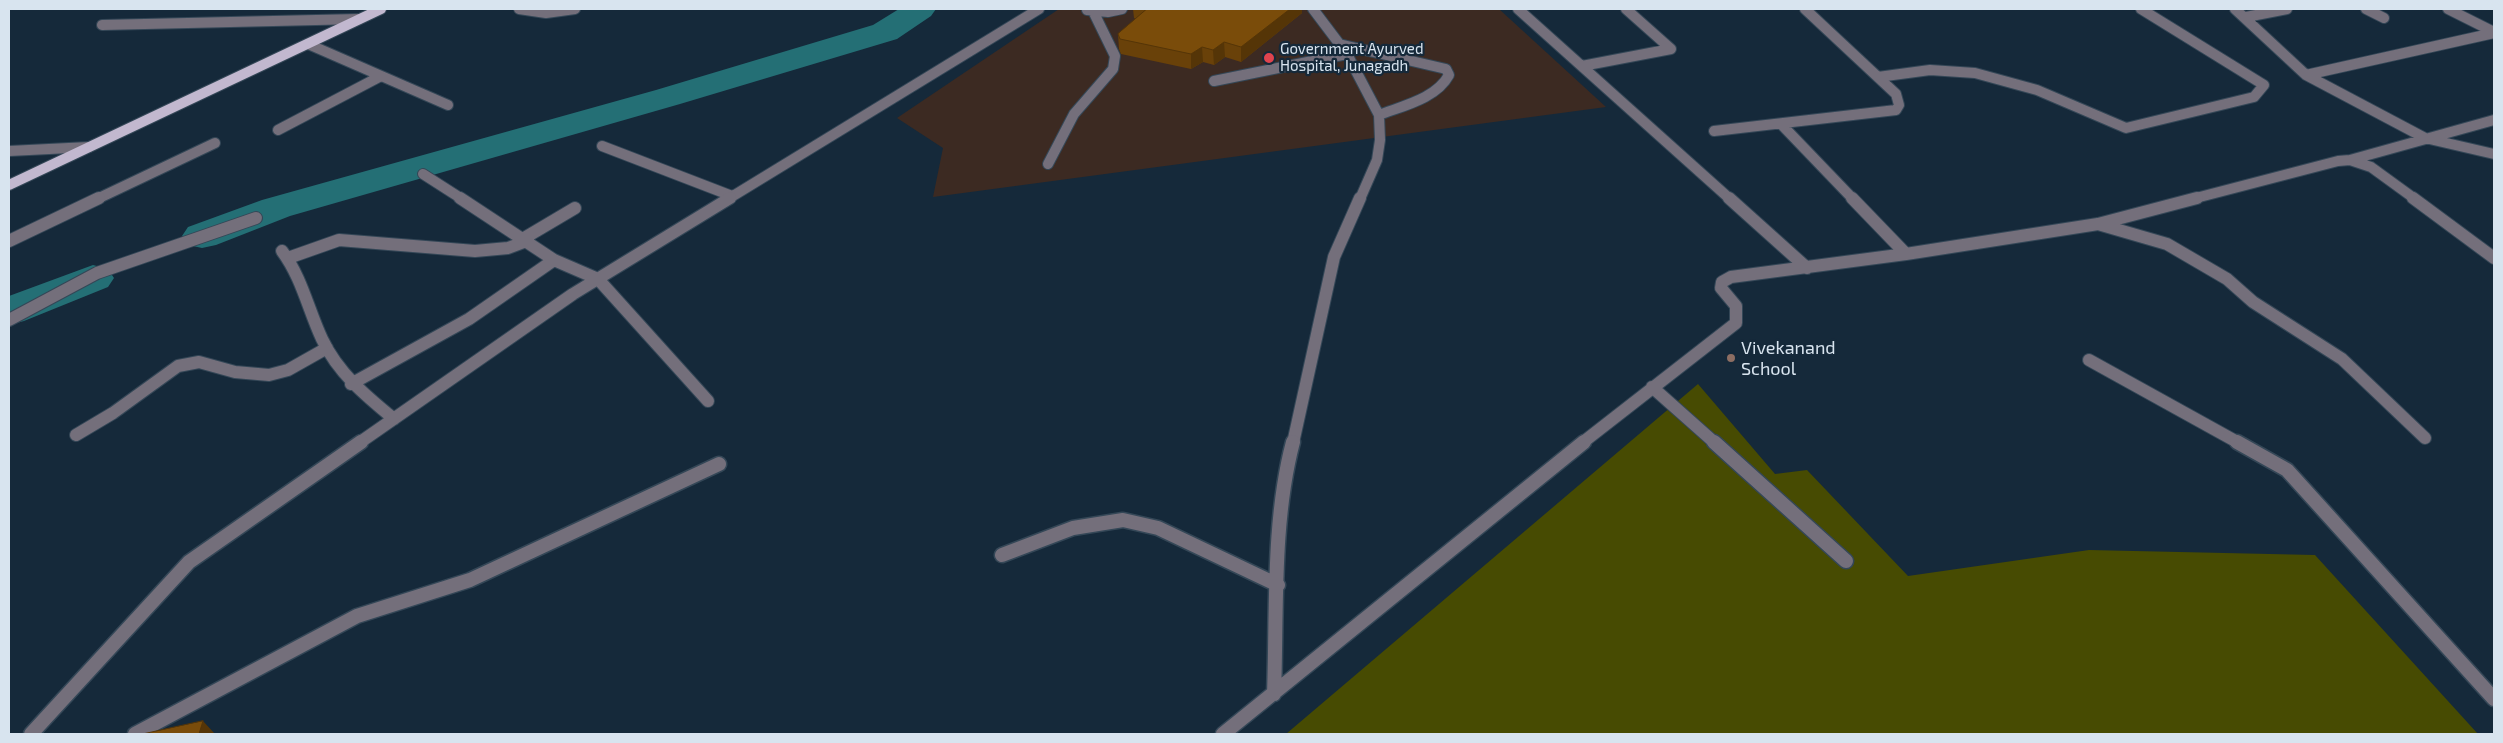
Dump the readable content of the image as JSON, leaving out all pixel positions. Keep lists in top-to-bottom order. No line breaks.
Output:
{"places":["Government Ayurved Hospital, Junagadh","Vivekanand School"]}
